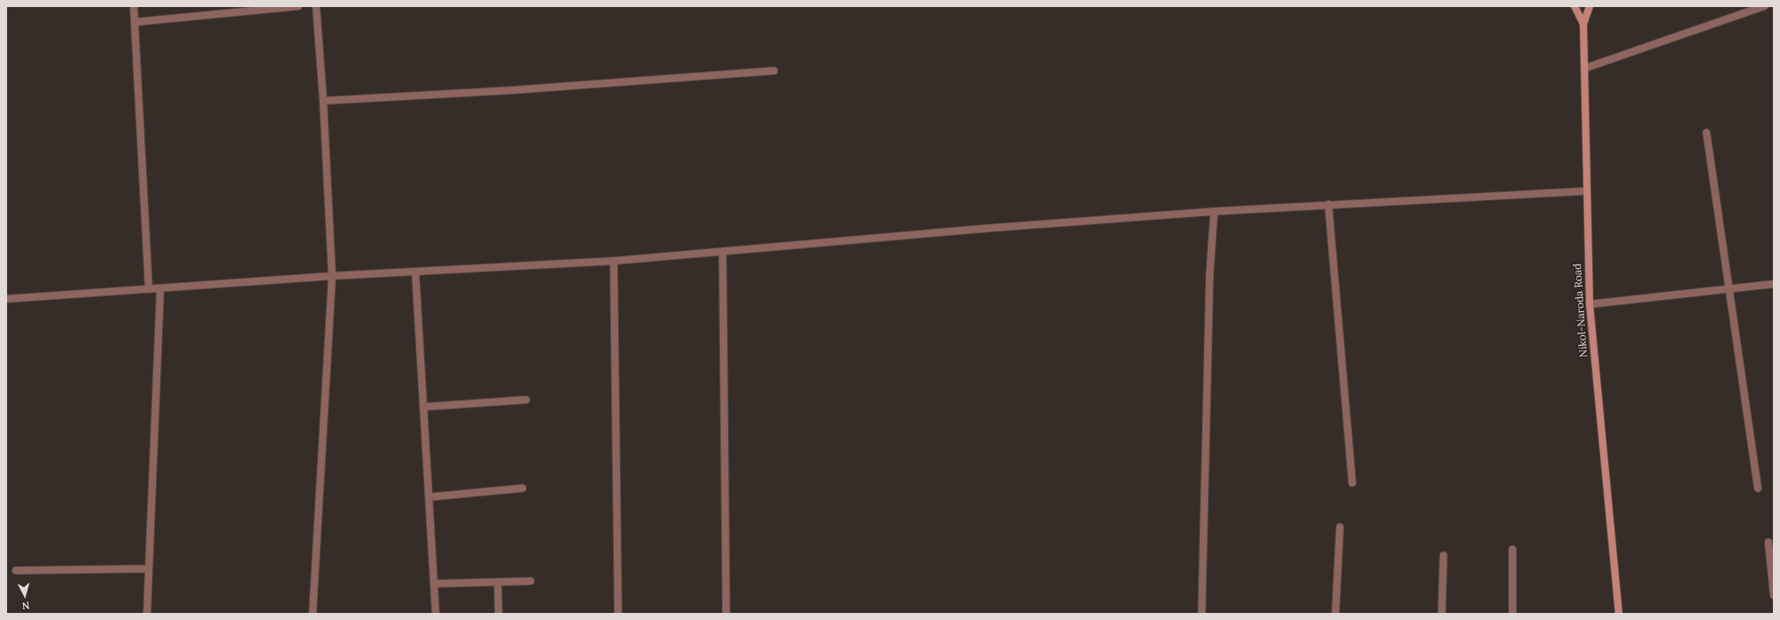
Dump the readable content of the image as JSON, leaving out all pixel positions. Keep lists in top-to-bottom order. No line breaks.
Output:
{"streets":{"main road":["Nikol-Naroda Road"]},"north":"bottom"}
